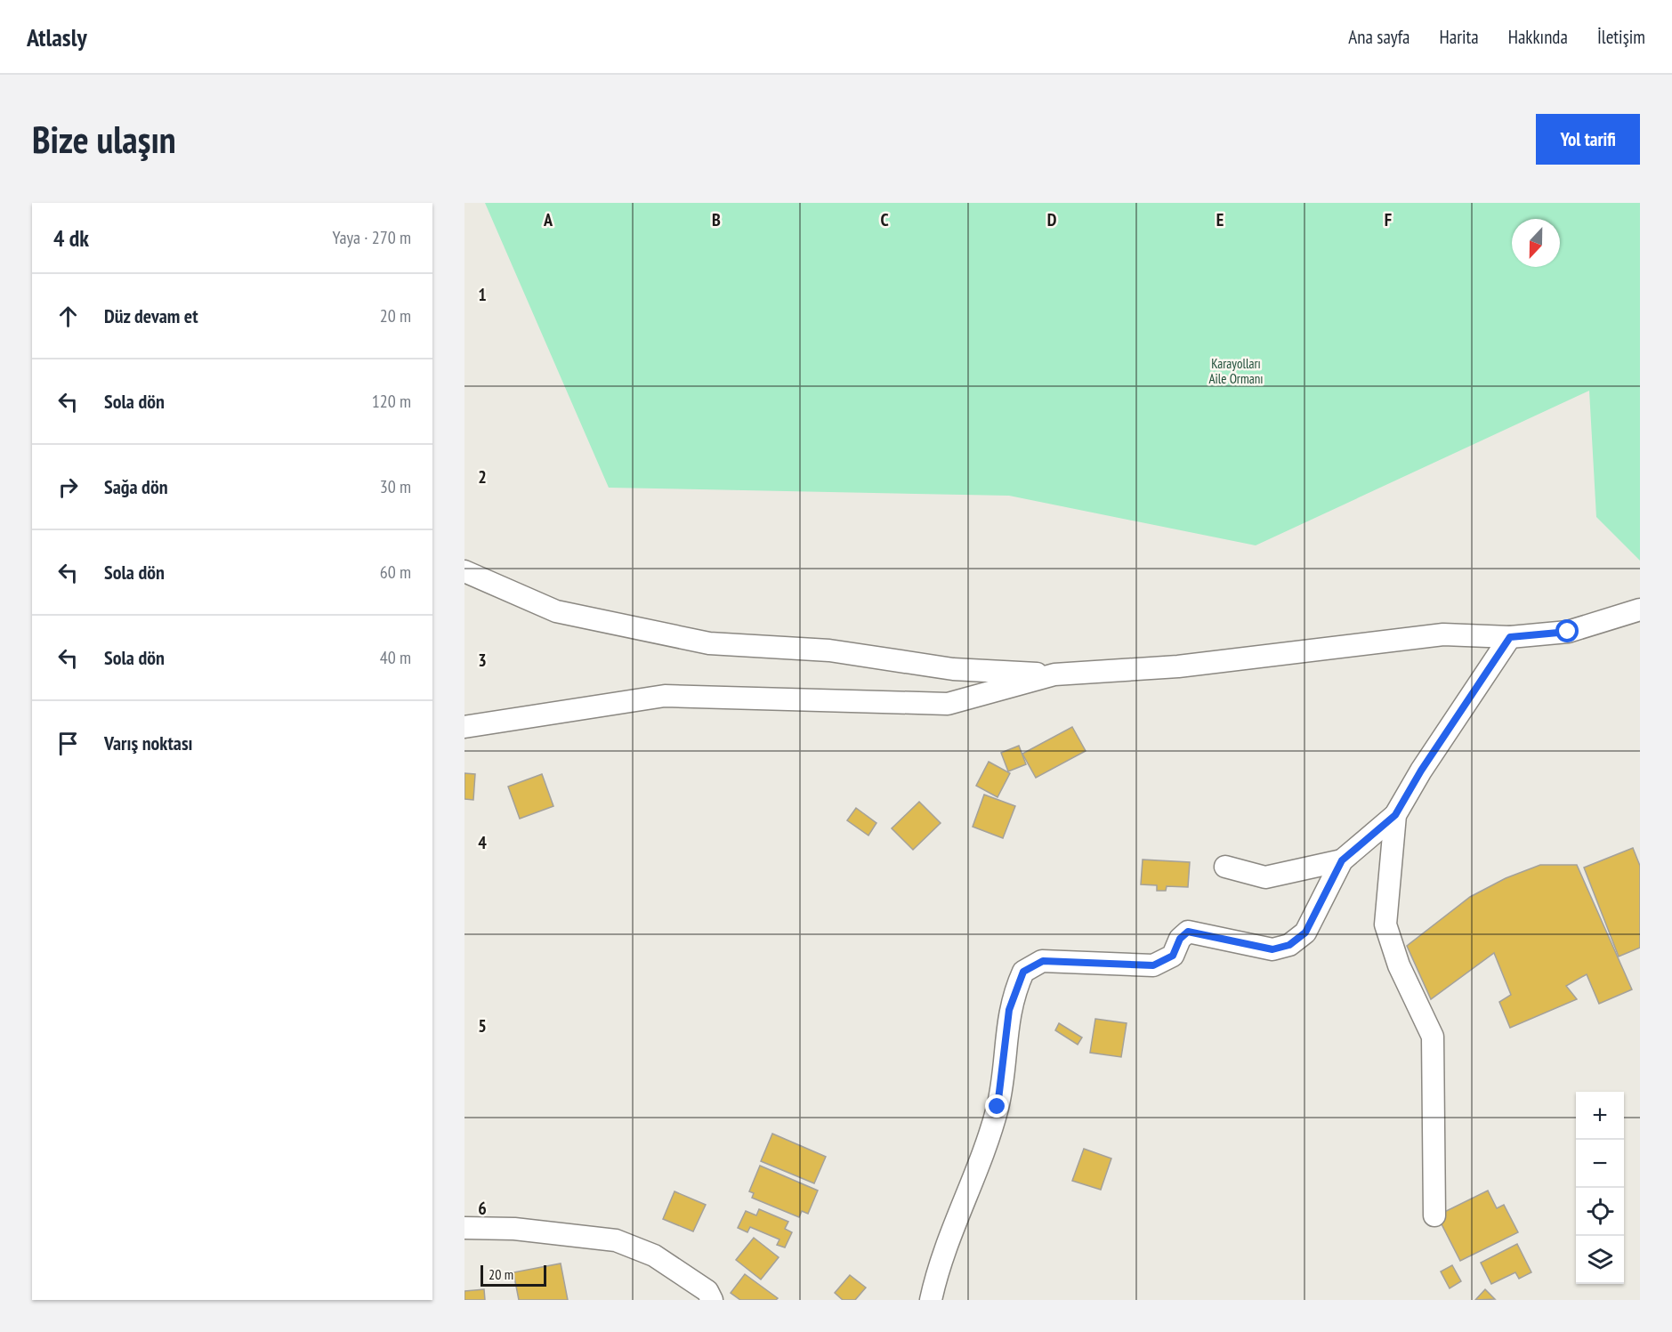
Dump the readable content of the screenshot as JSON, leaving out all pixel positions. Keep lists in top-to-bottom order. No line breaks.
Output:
{"parks":["Karayolları Aile Ormanı"],"scale_bar":"20 m","north":"bottom","page":{"header":"Atlasly","nav":["Ana sayfa","Harita","Hakkında","İletişim"],"buttons":"Yol tarifi","title":"Bize ulaşın","heading":["4 dk","Yaya · 270 m"],"list":[["Düz devam et","20 m"],["Sola dön","120 m"],["Sağa dön","30 m"],["Sola dön","60 m"],["Sola dön","40 m"],"Varış noktası"],"map_buttons":["+","−"],"scale":"20 m"},"grid":{"columns":["A","B","C","D","E","F"],"rows":["1","2","3","4","5","6"]}}
